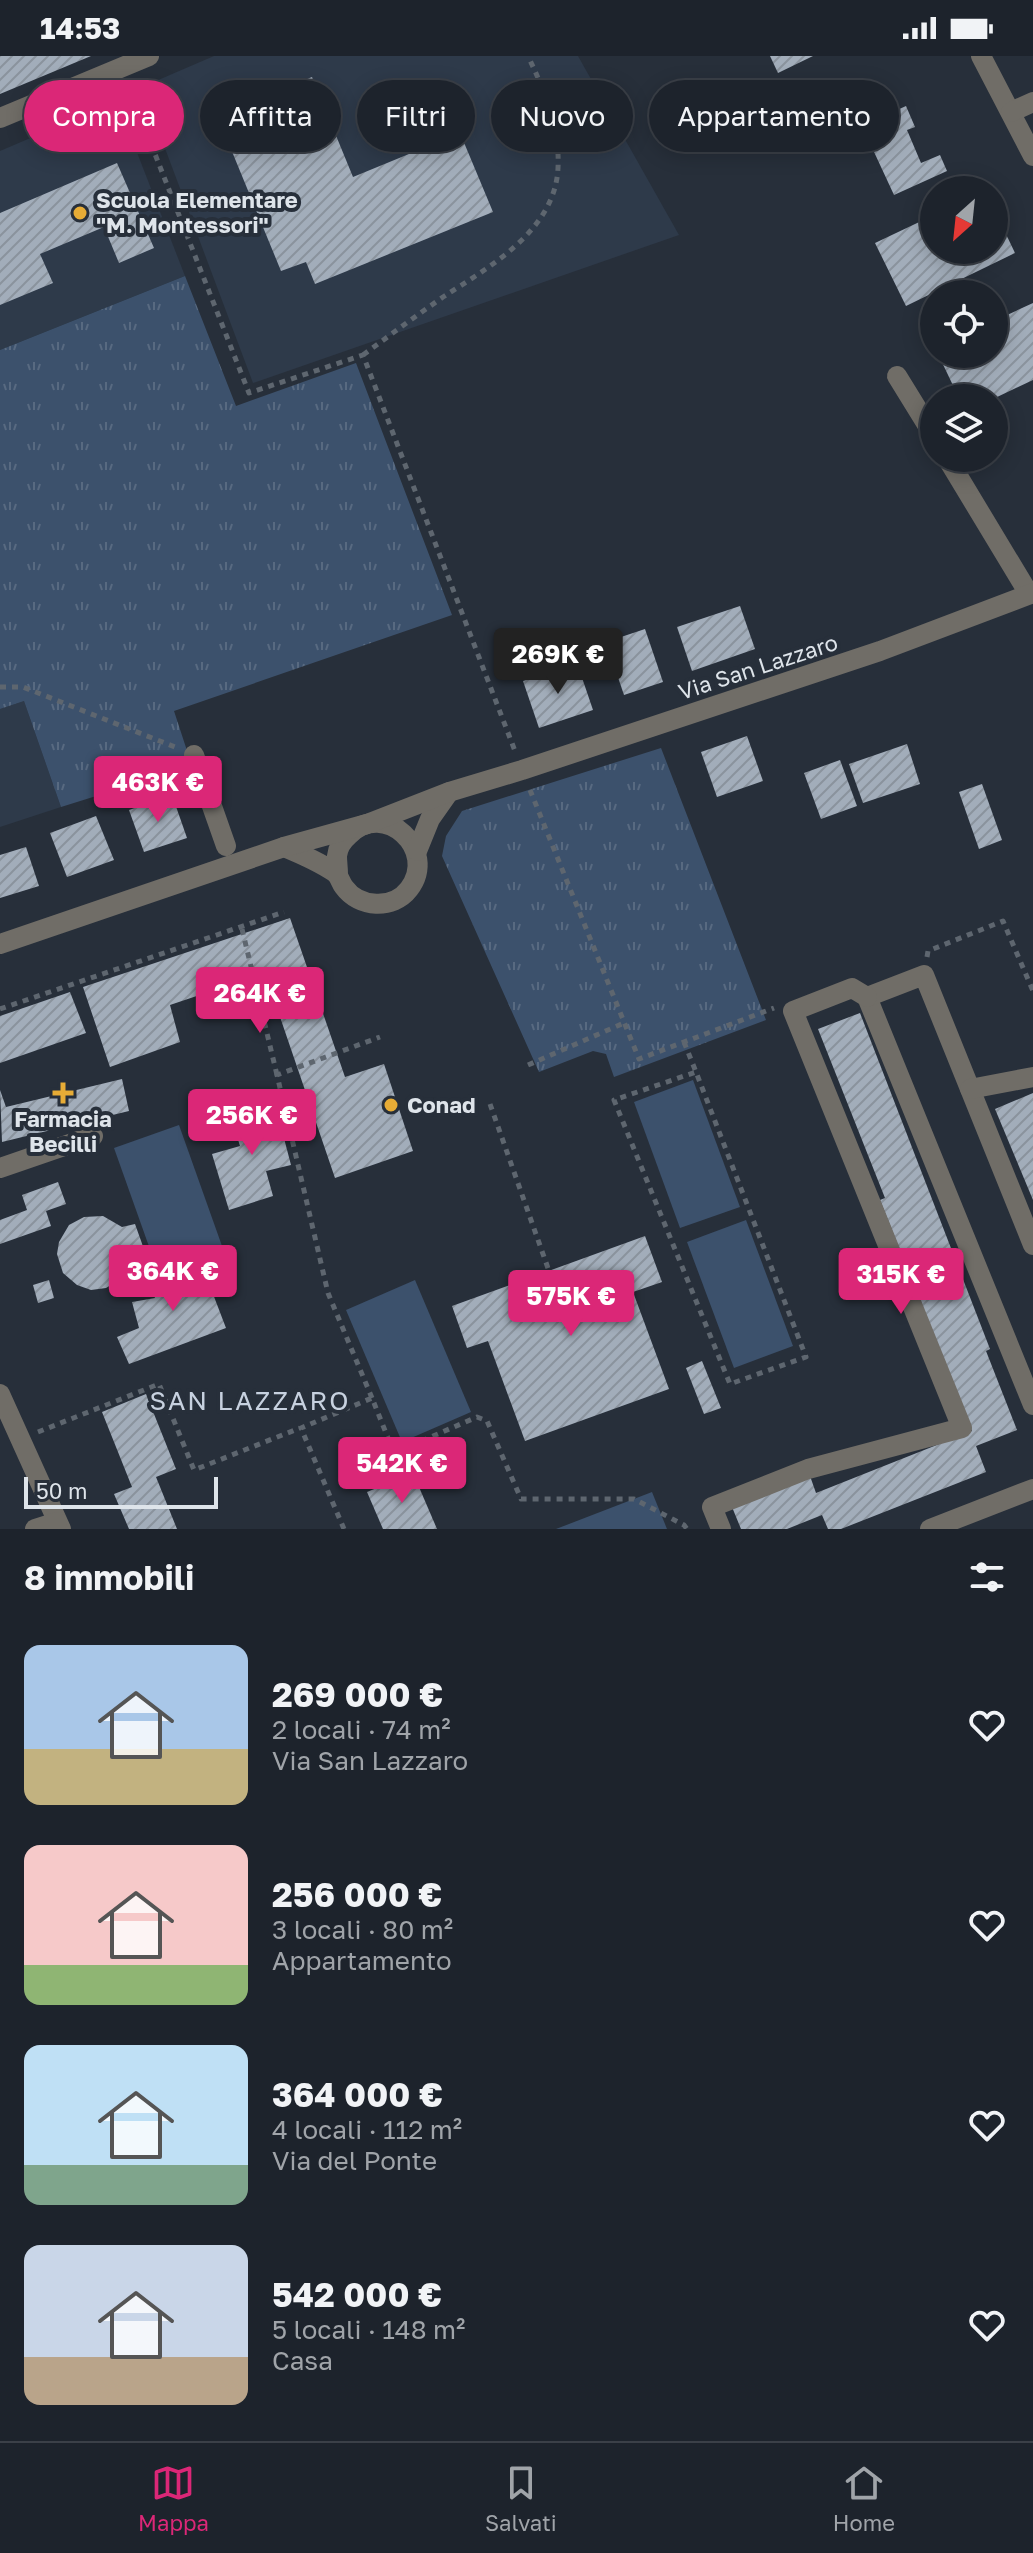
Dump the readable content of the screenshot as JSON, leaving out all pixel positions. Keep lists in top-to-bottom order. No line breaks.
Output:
{"streets":{"street":["Via San Lazzaro"]},"districts":["SAN LAZZARO"],"places":{"other":["Scuola Elementare \"M. Montessori\"","Conad"],"health":["Farmacia Becilli"]},"scale_bar":"50 m","north":"bottom left","page":{"status":"14:53","chip":["Compra","Affitta","Filtri","Nuovo","Appartamento"],"price":["269K €","463K €","264K €","256K €","364K €","315K €","575K €","542K €"],"scale":"50 m","heading":"8 immobili","list":[{"name":"269 000 €","note":"2 locali · 74 m² · Via San Lazzaro"},{"name":"256 000 €","note":"3 locali · 80 m² · Appartamento"},{"name":"364 000 €","note":"4 locali · 112 m² · Via del Ponte"},{"name":"542 000 €","note":"5 locali · 148 m² · Casa"}],"tabs":["Mappa","Salvati","Home"]}}
